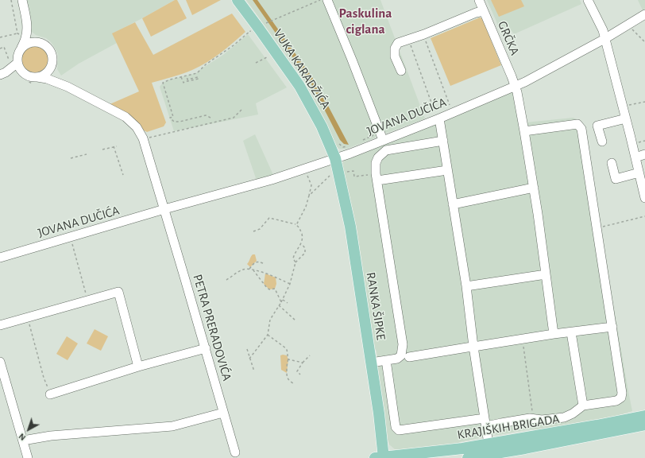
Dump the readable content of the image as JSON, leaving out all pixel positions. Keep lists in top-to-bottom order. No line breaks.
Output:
{"streets":{"main road":["VUKA KARADŽIĆA","RANKA ŠIPKE","KRAJIŠKIH BRIGADA"],"street":["GRČKA","JOVANA DUČIĆA","PETRA PRERADOVIĆA"]},"crossings":[["GRČKA","JOVANA DUČIĆA"],["VUKA KARADŽIĆA","JOVANA DUČIĆA"],["VUKA KARADŽIĆA","RANKA ŠIPKE"],["JOVANA DUČIĆA","RANKA ŠIPKE"],["JOVANA DUČIĆA","PETRA PRERADOVIĆA"],["RANKA ŠIPKE","KRAJIŠKIH BRIGADA"]],"districts":["Paskulina ciglana"],"north":"bottom left"}
